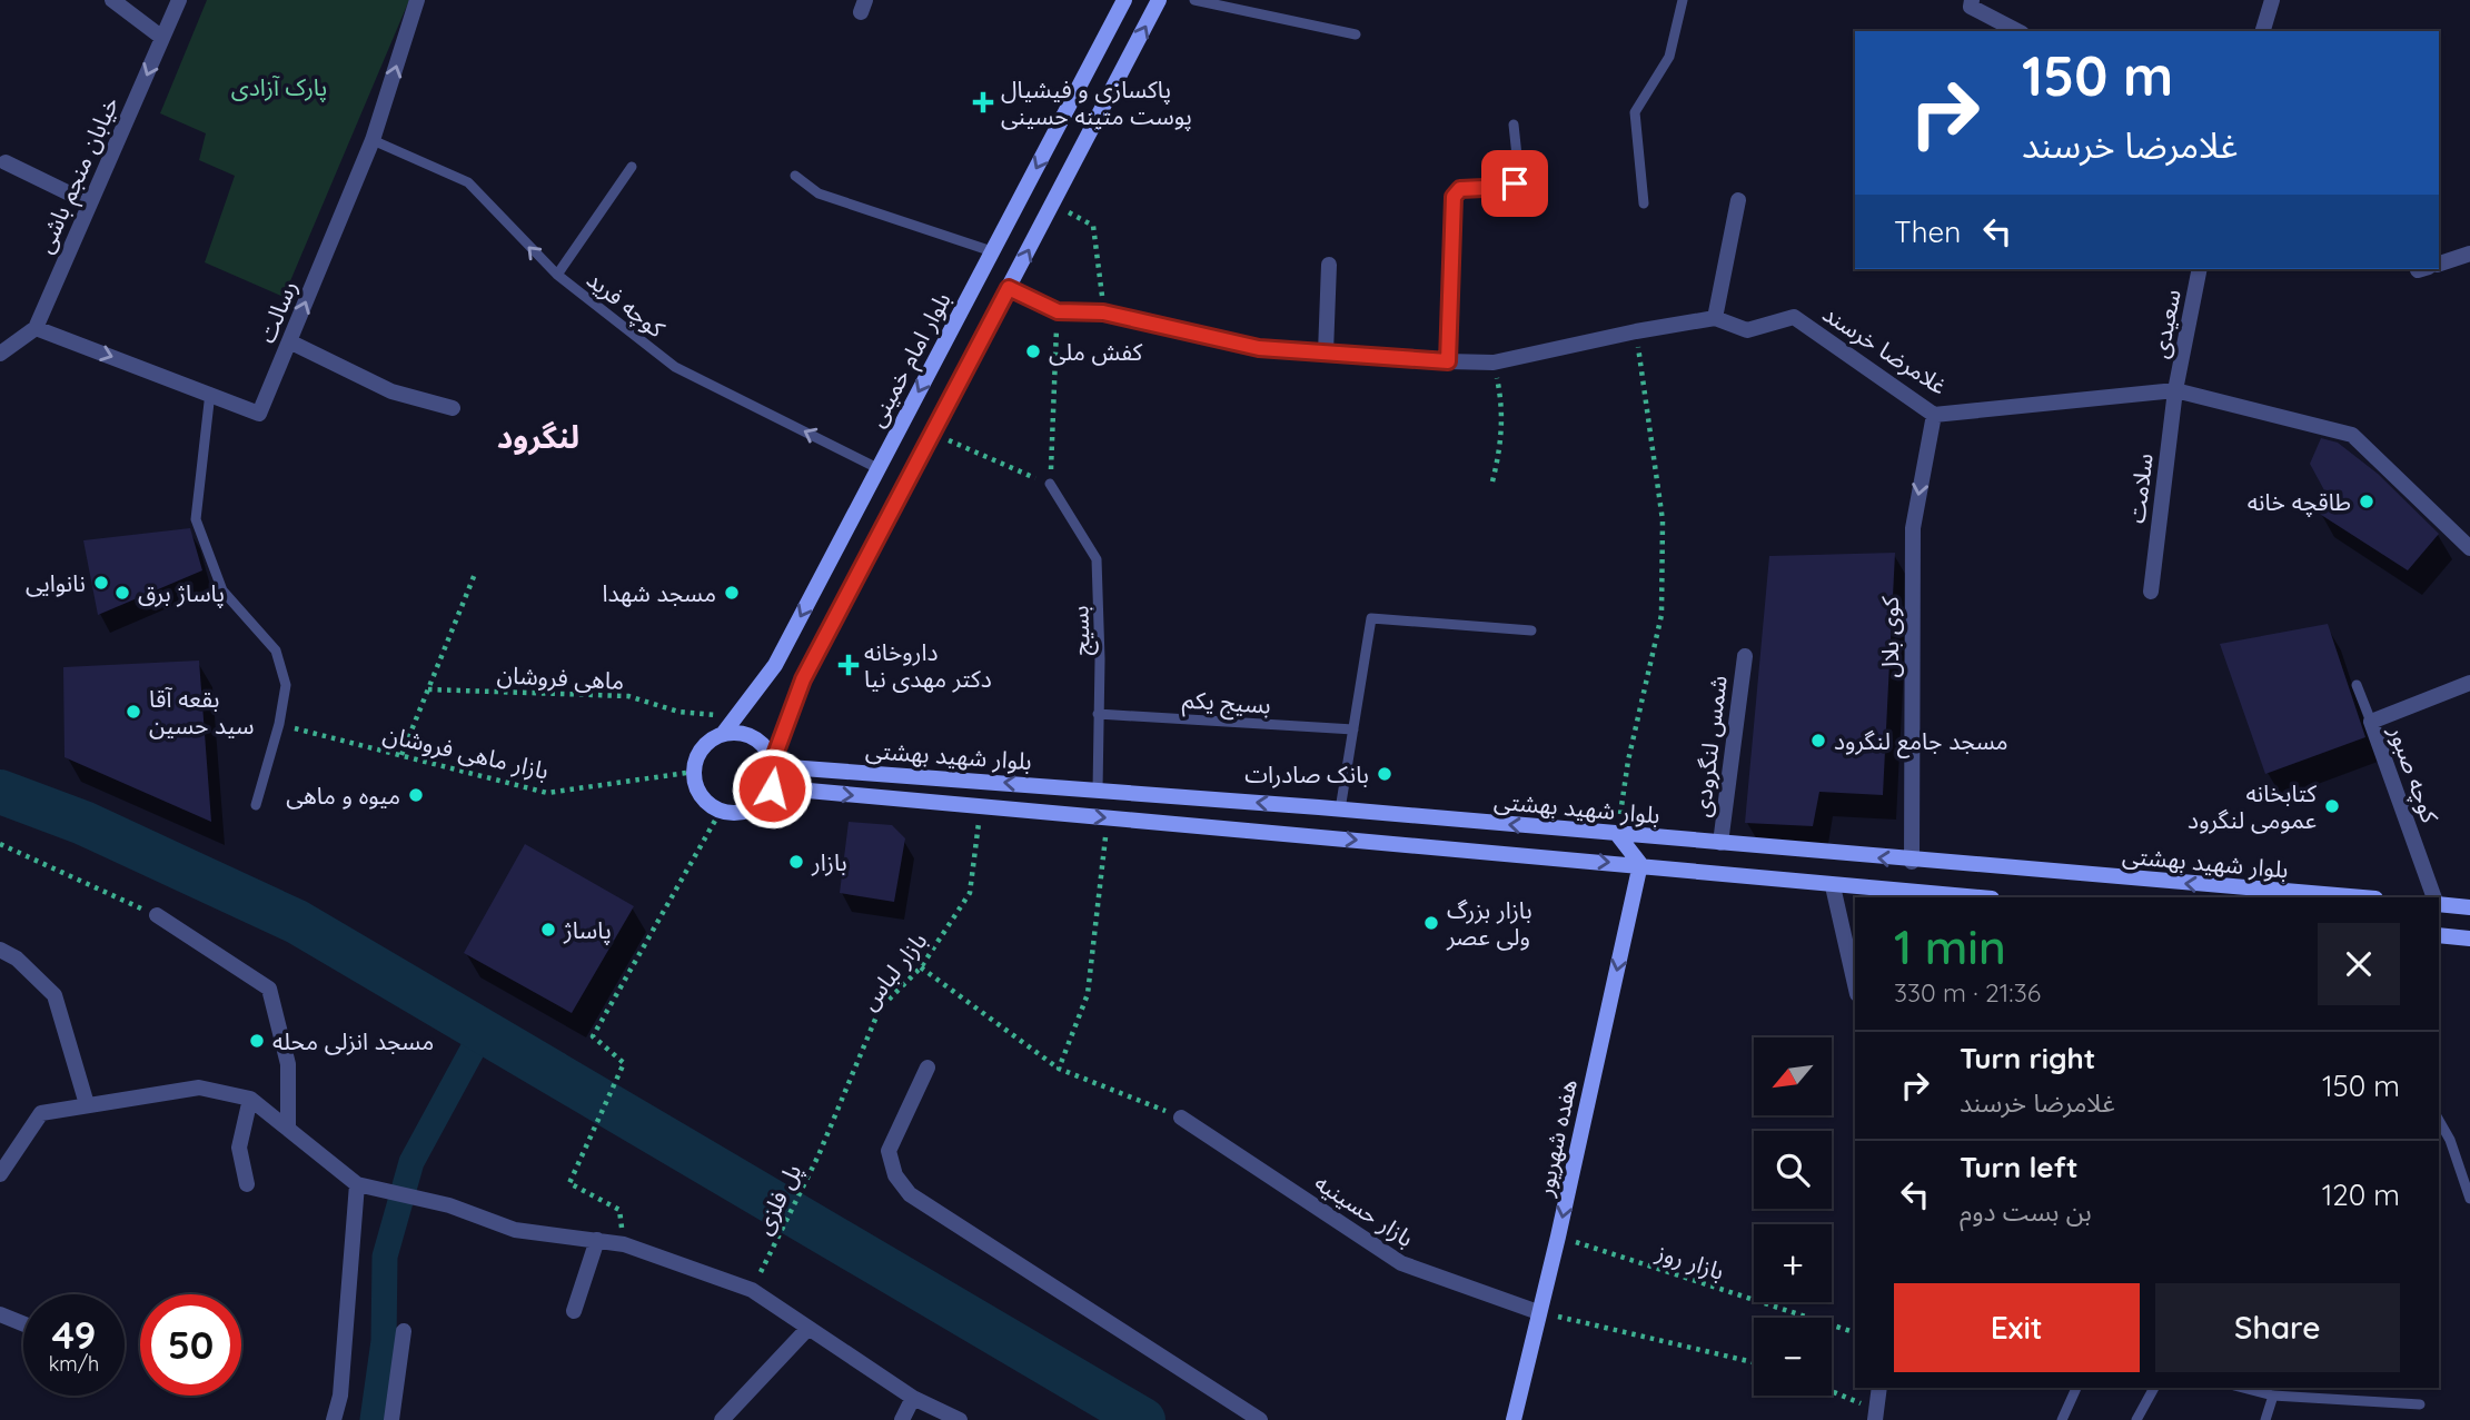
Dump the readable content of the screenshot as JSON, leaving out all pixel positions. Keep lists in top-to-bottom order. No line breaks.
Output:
{"streets":{"main road":["بلوار امام خمینی","بلوار شهید بهشتی","هفده شهریور"],"street":["خیابان منجم باشی","رسالت","سعیدی","غلامرضا خرسند","سلامت","کوی بلال","شمس لنگرودی","کوچه صبور","بازار حسینیه"],"lane":["کوچه فرید","بسیج","بسیج یکم"],"path":["ماهی فروشان","بازار ماهی فروشان","بازار لباس","پل فلزی","بازار روز"]},"crossings":[["خیابان منجم باشی","رسالت"],["کوچه فرید","رسالت"],["کوچه فرید","بلوار امام خمینی"],["سعیدی","غلامرضا خرسند"],["سعیدی","سلامت"],["غلامرضا خرسند","سلامت"],["غلامرضا خرسند","کوی بلال"],["بلوار امام خمینی","ماهی فروشان"],["بلوار امام خمینی","بازار ماهی فروشان"],["بلوار امام خمینی","بلوار شهید بهشتی"],["بسیج","بسیج یکم"],["بسیج","بلوار شهید بهشتی"],["کوی بلال","بلوار شهید بهشتی"],["شمس لنگرودی","بلوار شهید بهشتی"],["بازار ماهی فروشان","بلوار شهید بهشتی"],["بلوار شهید بهشتی","بازار لباس"],["بلوار شهید بهشتی","هفده شهریور"],["بازار لباس","پل فلزی"],["هفده شهریور","بازار حسینیه"],["هفده شهریور","بازار روز"]],"one_way":["خیابان منجم باشی","کوچه فرید","کوی بلال","هفده شهریور"],"districts":["لنگرود"],"parks":["پارک آزادی"],"places":{"health":["پاکسازی و فیشیال پوست متینه حسینی","داروخانه دکتر مهدی نیا"],"other":["کفش ملی","طاقچه خانه","نانوایی","پاساژ برق","مسجد شهدا","بقعه آقا سید حسین","مسجد جامع لنگرود","بانک صادرات","میوه و ماهی","کتابخانه عمومی لنگرود","بازار","بازار بزرگ ولی عصر","پاساژ","مسجد انزلی محله"]},"north":"bottom left","page":{"turn":["150 m","غلامرضا خرسند"],"then":"Then","heading":["1 min","330 m · 21:36"],"list":[{"name":"Turn right","note":"غلامرضا خرسند","value":"150 m"},{"name":"Turn left","note":"بن بست دوم","value":"120 m"}],"map_buttons":["+","−"],"buttons":["Exit","Share"],"speed":"49 km/h","limit":"50"}}
